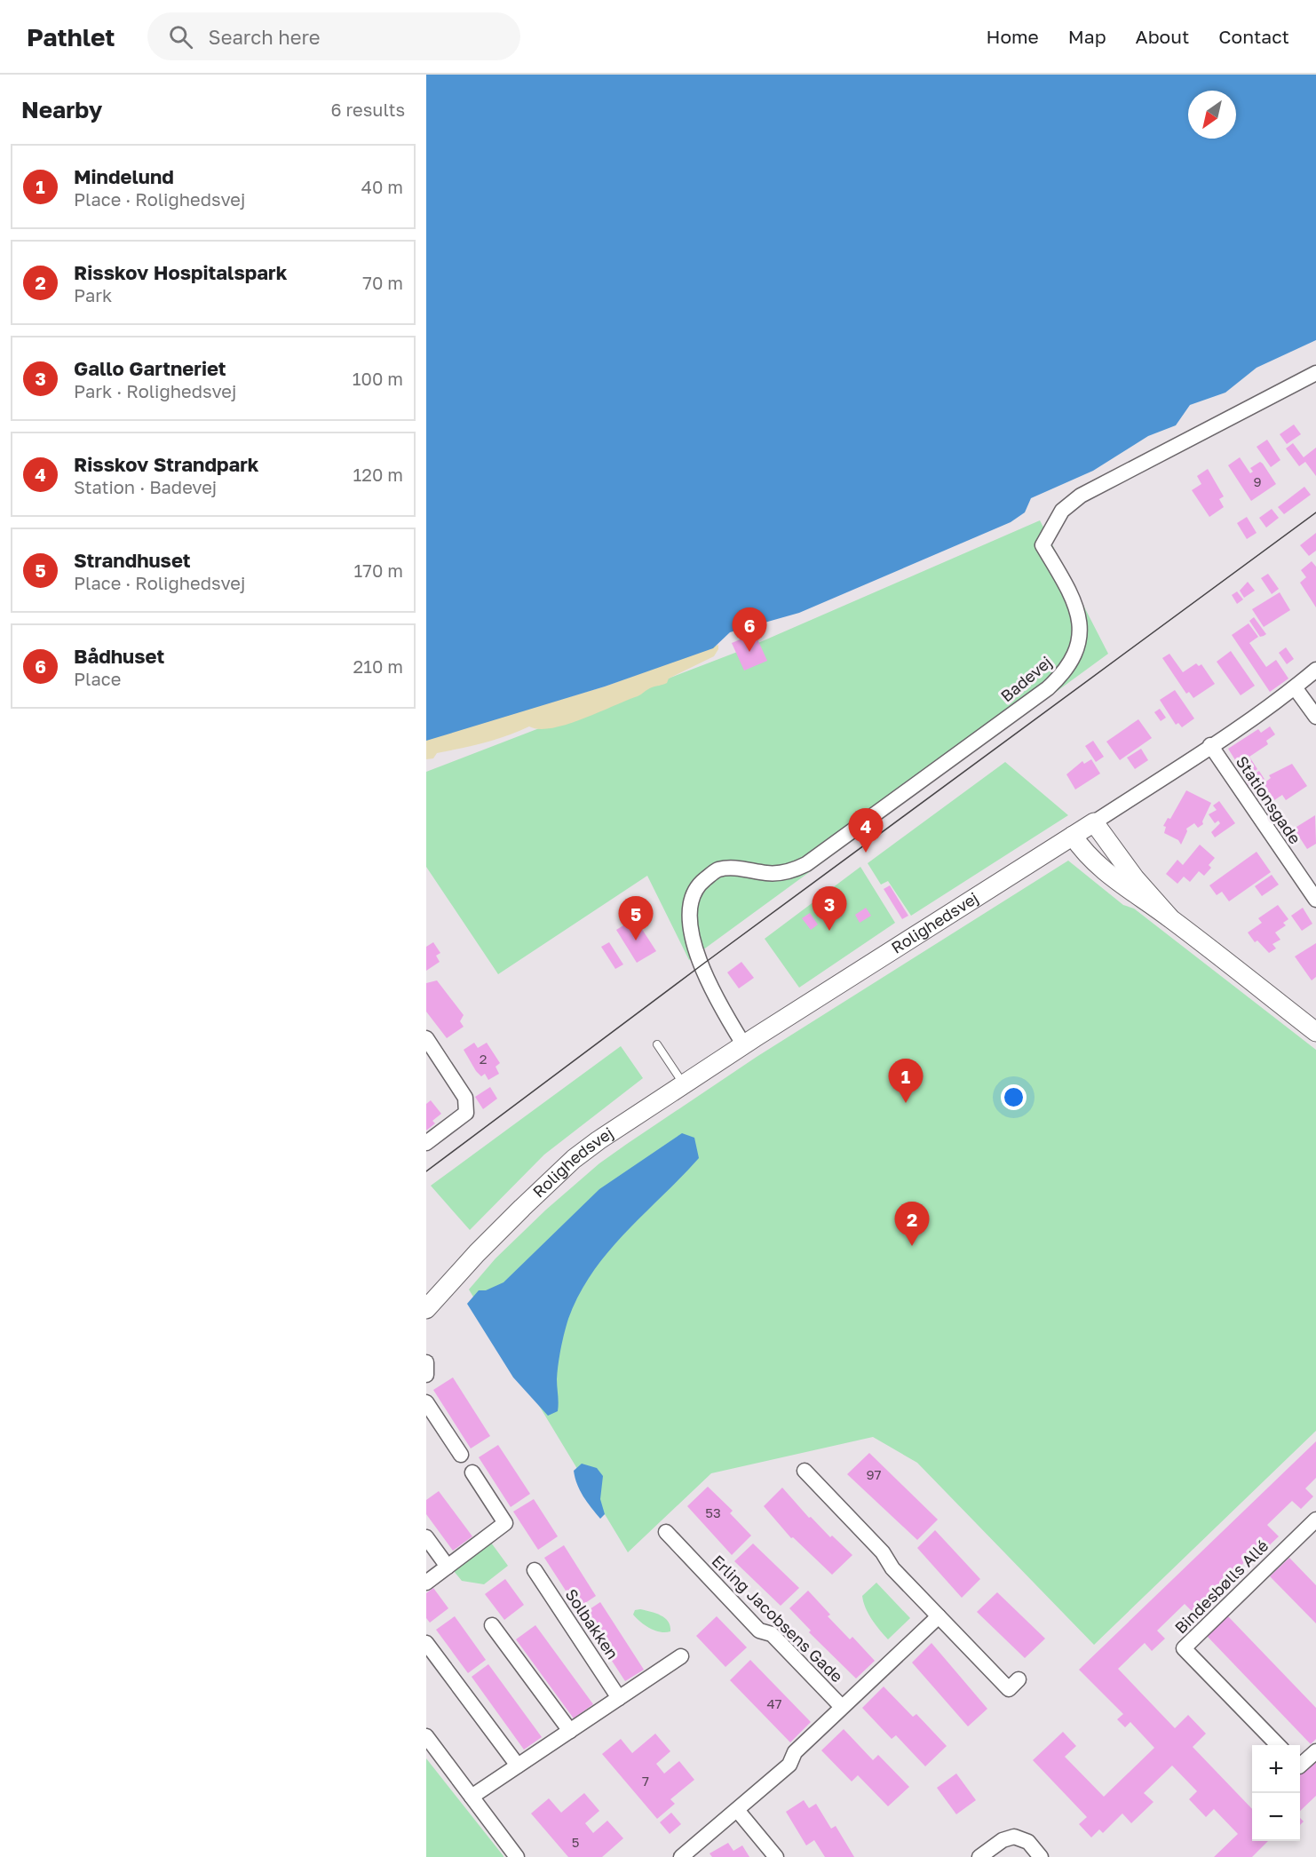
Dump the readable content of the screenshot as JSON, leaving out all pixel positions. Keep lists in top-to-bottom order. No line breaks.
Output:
{"streets":{"street":["Badevej","Stationsgade","Rolighedsvej","Bindesbølls Allé","Erling Jacobsens Gade","Solbakken"]},"crossings":[["Badevej","Rolighedsvej"]],"house_numbers":["9","2","97","53","47","7","5"],"north":"bottom left","page":{"header":"Pathlet","search":"Search here","nav":["Home","Map","About","Contact"],"heading":["Nearby","6 results"],"list":[{"mark":"1","name":"Mindelund","note":"Place · Rolighedsvej","value":"40 m"},{"mark":"2","name":"Risskov Hospitalspark","note":"Park","value":"70 m"},{"mark":"3","name":"Gallo Gartneriet","note":"Park · Rolighedsvej","value":"100 m"},{"mark":"4","name":"Risskov Strandpark","note":"Station · Badevej","value":"120 m"},{"mark":"5","name":"Strandhuset","note":"Place · Rolighedsvej","value":"170 m"},{"mark":"6","name":"Bådhuset","note":"Place","value":"210 m"}],"pins":["6","4","3","5","1","2"],"map_buttons":["+","−"]}}
